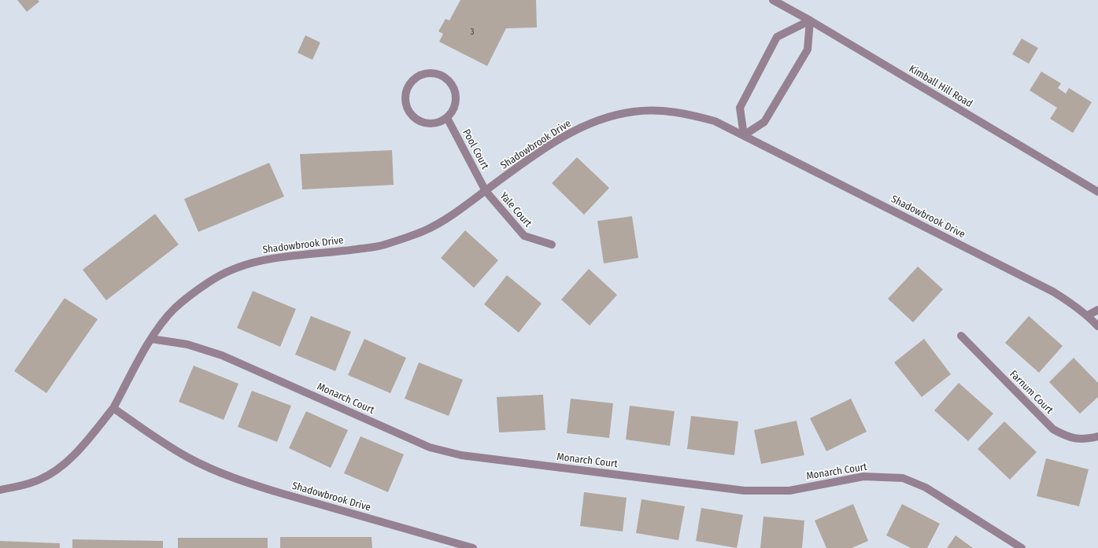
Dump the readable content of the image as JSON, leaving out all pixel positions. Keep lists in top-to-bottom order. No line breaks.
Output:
{"streets":{"street":["Kimball Hill Road","Shadowbrook Drive","Pool Court","Yale Court","Farnum Court","Monarch Court"]},"crossings":[["Shadowbrook Drive","Pool Court"],["Shadowbrook Drive","Yale Court"],["Shadowbrook Drive","Monarch Court"],["Pool Court","Yale Court"]],"house_numbers":["3"]}
